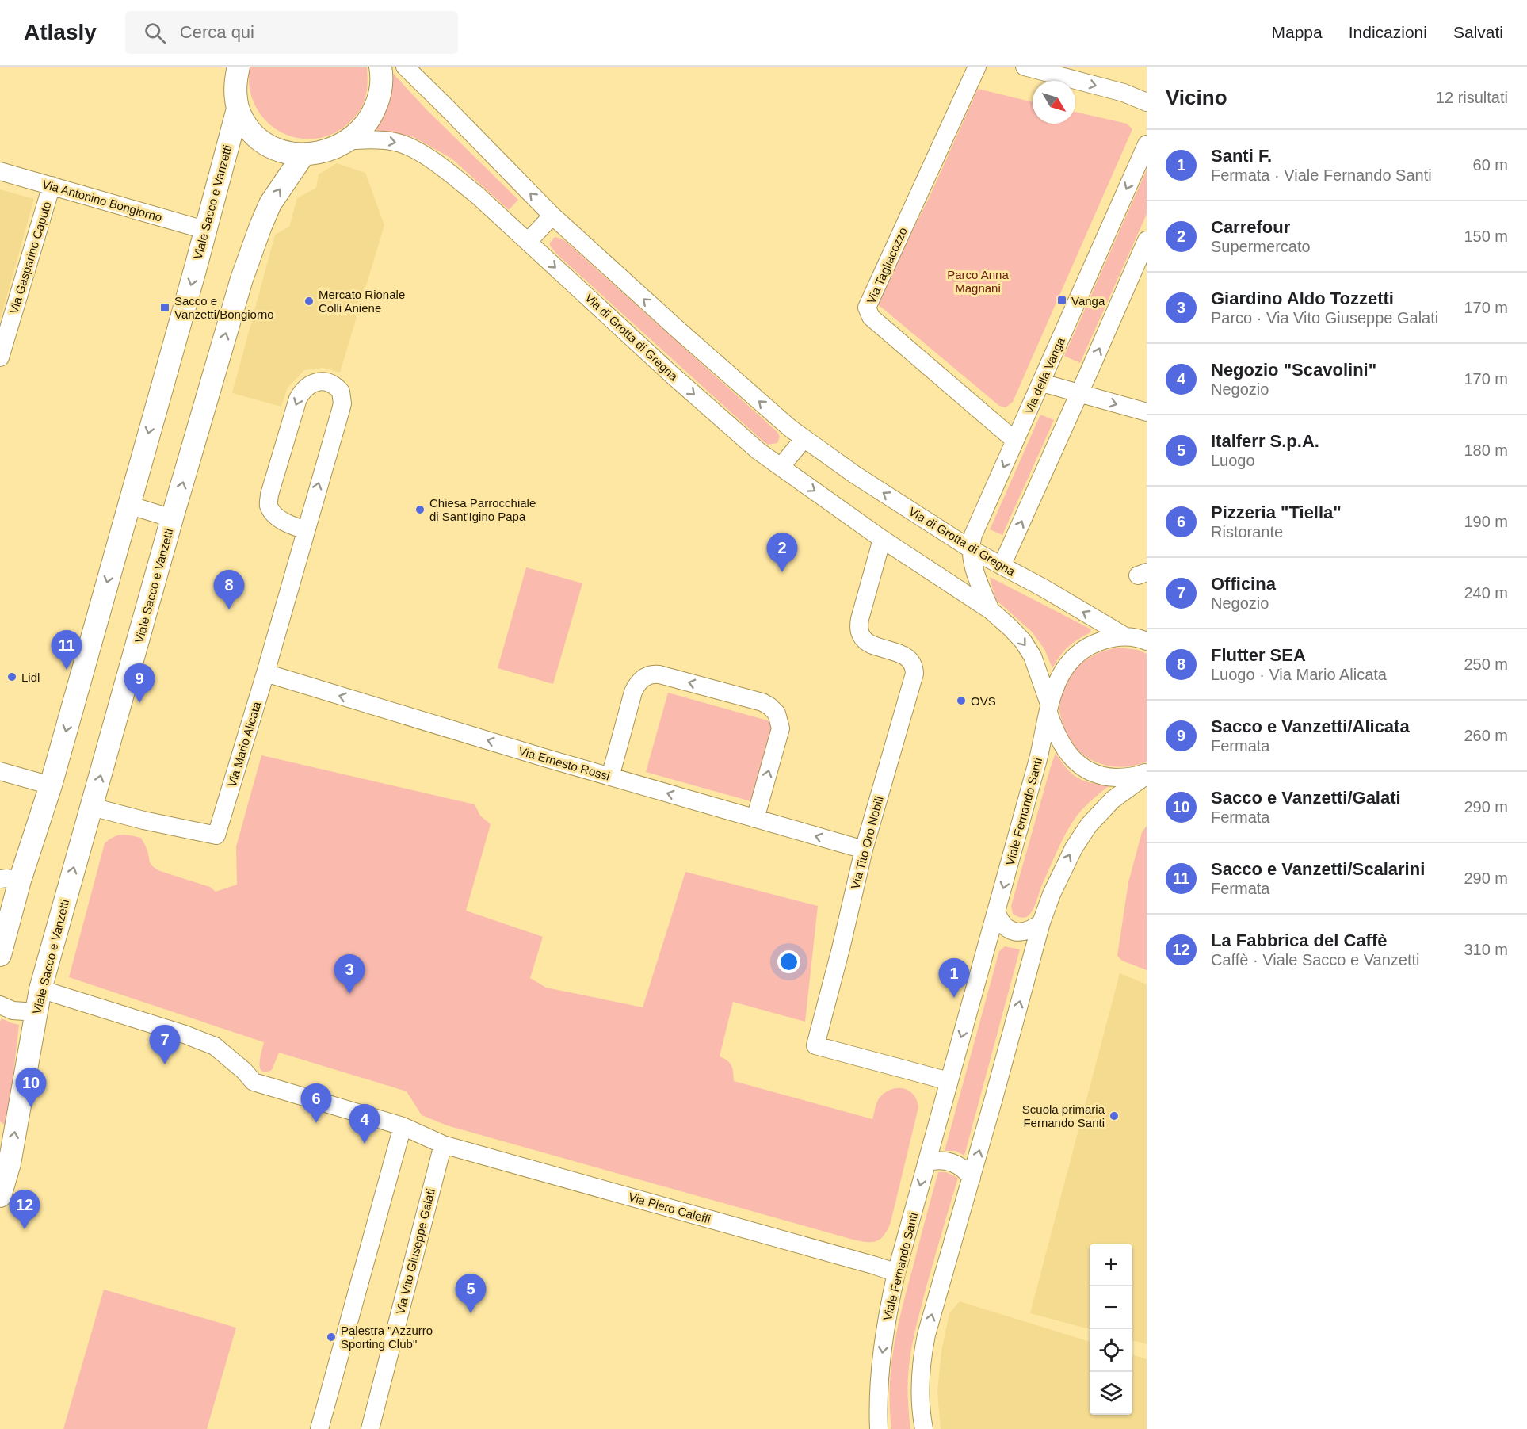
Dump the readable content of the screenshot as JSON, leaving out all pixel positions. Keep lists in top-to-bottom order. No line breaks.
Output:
{"streets":{"street":["Via Antonino Bongiorno","Viale Sacco e Vanzetti","Via Gasparino Caputo","Via Tagliacozzo","Via di Grotta di Gregna","Via della Vanga","Via Mario Alicata","Via Ernesto Rossi","Viale Fernando Santi","Via Tito Oro Nobili","Via Piero Caleffi","Via Vito Giuseppe Galati"]},"crossings":[["Via Antonino Bongiorno","Viale Sacco e Vanzetti"],["Via Antonino Bongiorno","Via Gasparino Caputo"],["Viale Sacco e Vanzetti","Via di Grotta di Gregna"],["Viale Sacco e Vanzetti","Via Mario Alicata"],["Via Tagliacozzo","Via della Vanga"],["Via di Grotta di Gregna","Via della Vanga"],["Via di Grotta di Gregna","Viale Fernando Santi"],["Via di Grotta di Gregna","Via Tito Oro Nobili"],["Via Mario Alicata","Via Ernesto Rossi"],["Via Ernesto Rossi","Via Tito Oro Nobili"],["Viale Fernando Santi","Via Tito Oro Nobili"],["Viale Fernando Santi","Via Piero Caleffi"],["Via Piero Caleffi","Via Vito Giuseppe Galati"]],"one_way":["Via Ernesto Rossi"],"parks":["Parco Anna Magnani"],"places":{"transit":["Vanga","Sacco e Vanzetti/Bongiorno"],"other":["Mercato Rionale Colli Aniene","Chiesa Parrocchiale di Sant'Igino Papa","Lidl","OVS","Scuola primaria Fernando Santi","Palestra \"Azzurro Sporting Club\""]},"north":"bottom right","page":{"header":"Atlasly","search":"Cerca qui","nav":["Mappa","Indicazioni","Salvati"],"heading":["Vicino","12 risultati"],"list":[{"mark":"1","name":"Santi F.","note":"Fermata · Viale Fernando Santi","value":"60 m"},{"mark":"2","name":"Carrefour","note":"Supermercato","value":"150 m"},{"mark":"3","name":"Giardino Aldo Tozzetti","note":"Parco · Via Vito Giuseppe Galati","value":"170 m"},{"mark":"4","name":"Negozio \"Scavolini\"","note":"Negozio","value":"170 m"},{"mark":"5","name":"Italferr S.p.A.","note":"Luogo","value":"180 m"},{"mark":"6","name":"Pizzeria \"Tiella\"","note":"Ristorante","value":"190 m"},{"mark":"7","name":"Officina","note":"Negozio","value":"240 m"},{"mark":"8","name":"Flutter SEA","note":"Luogo · Via Mario Alicata","value":"250 m"},{"mark":"9","name":"Sacco e Vanzetti/Alicata","note":"Fermata","value":"260 m"},{"mark":"10","name":"Sacco e Vanzetti/Galati","note":"Fermata","value":"290 m"},{"mark":"11","name":"Sacco e Vanzetti/Scalarini","note":"Fermata","value":"290 m"},{"mark":"12","name":"La Fabbrica del Caffè","note":"Caffè · Viale Sacco e Vanzetti","value":"310 m"}],"pins":["2","8","11","9","3","1","7","10","6","4","12","5"],"map_buttons":["+","−"]}}
